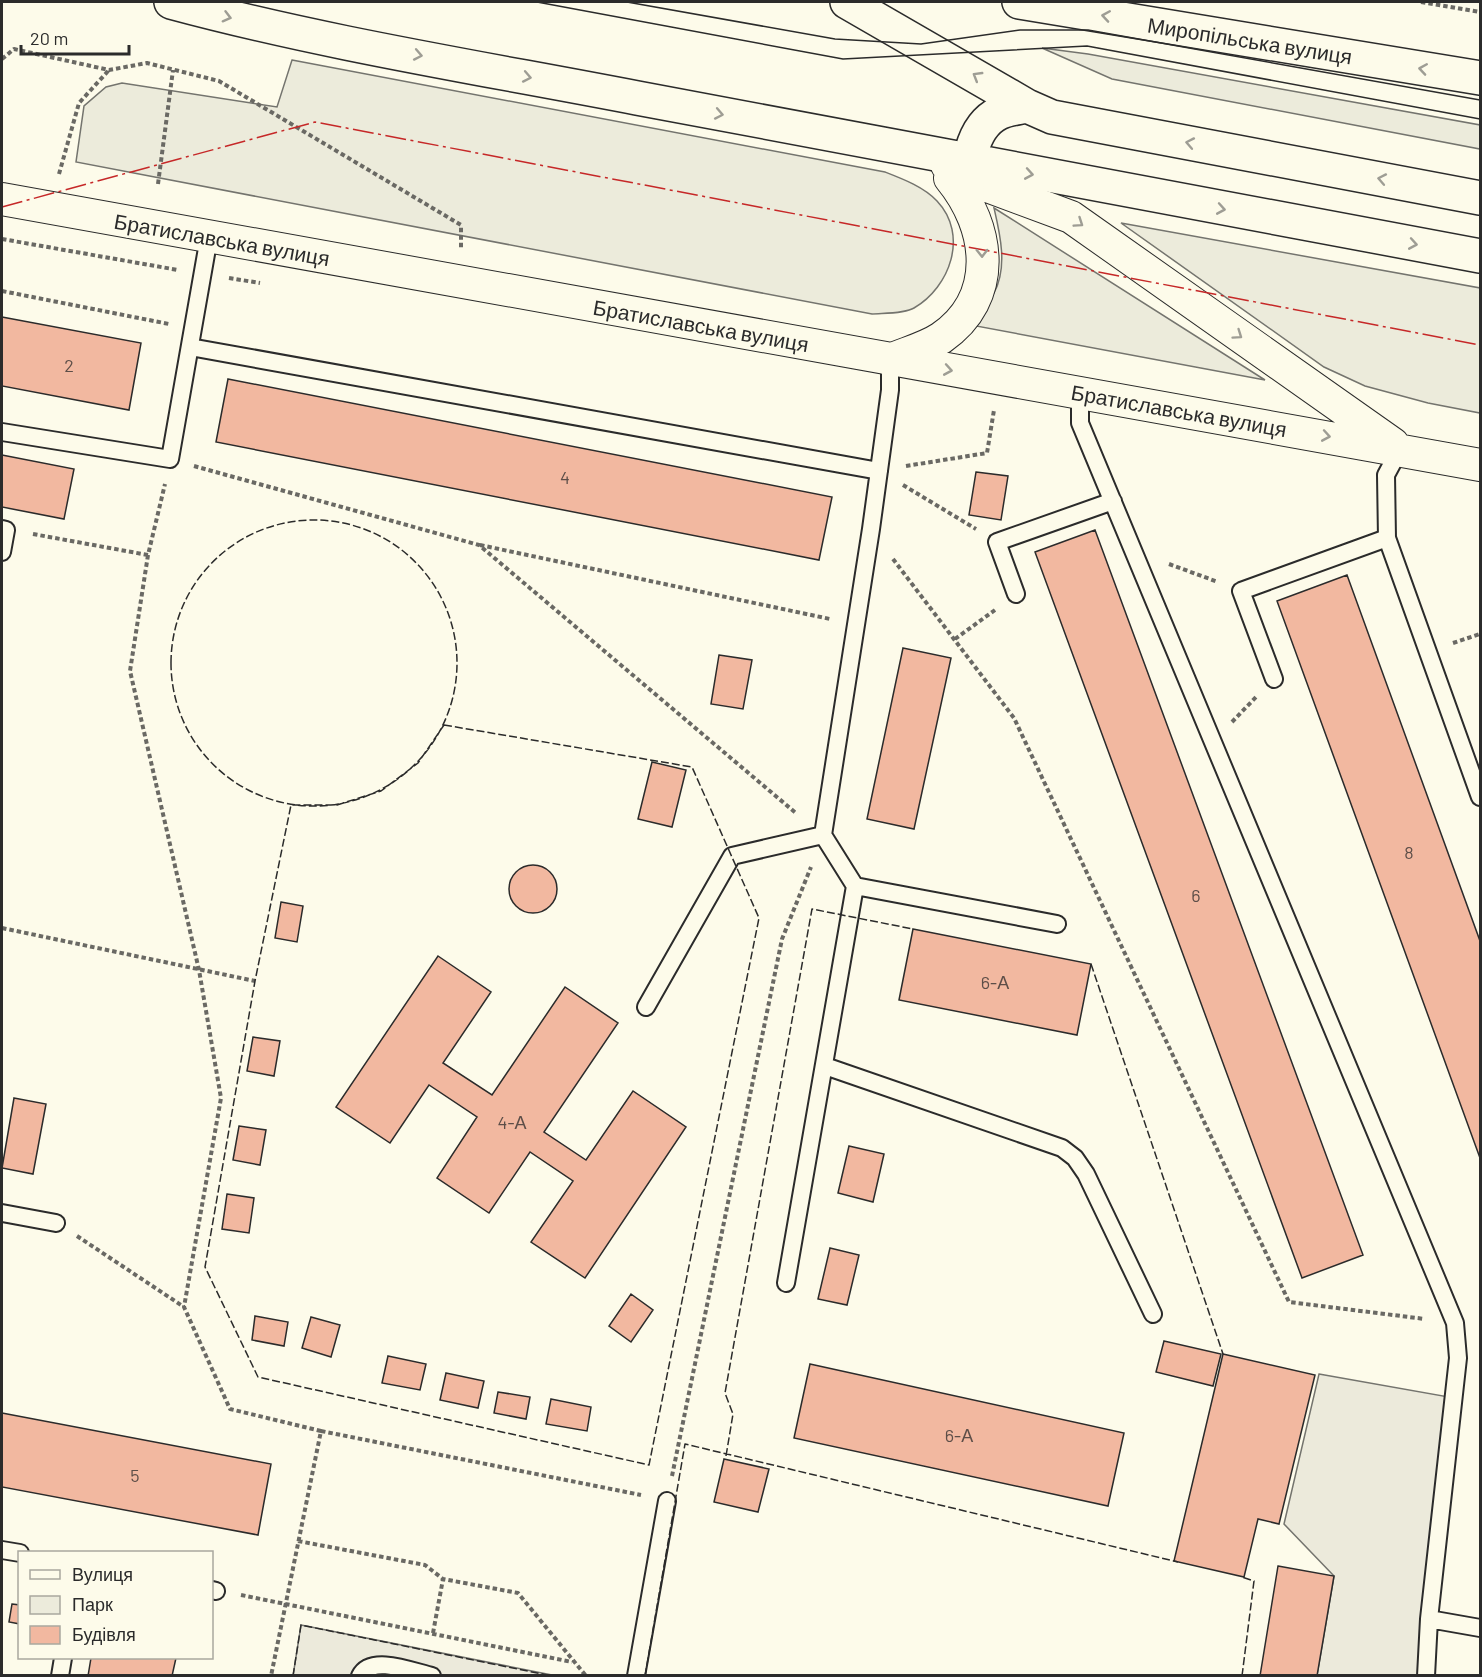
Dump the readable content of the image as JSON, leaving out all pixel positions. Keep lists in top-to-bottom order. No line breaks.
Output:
{"streets":{"main road":["Миропільська вулиця","Братиславська вулиця"]},"one_way":["Братиславська вулиця"],"house_numbers":["2","4","8","6","6-А","4-А","6-А","5"],"legend":["Вулиця","Парк","Будівля"],"scale_bar":"20 m"}
